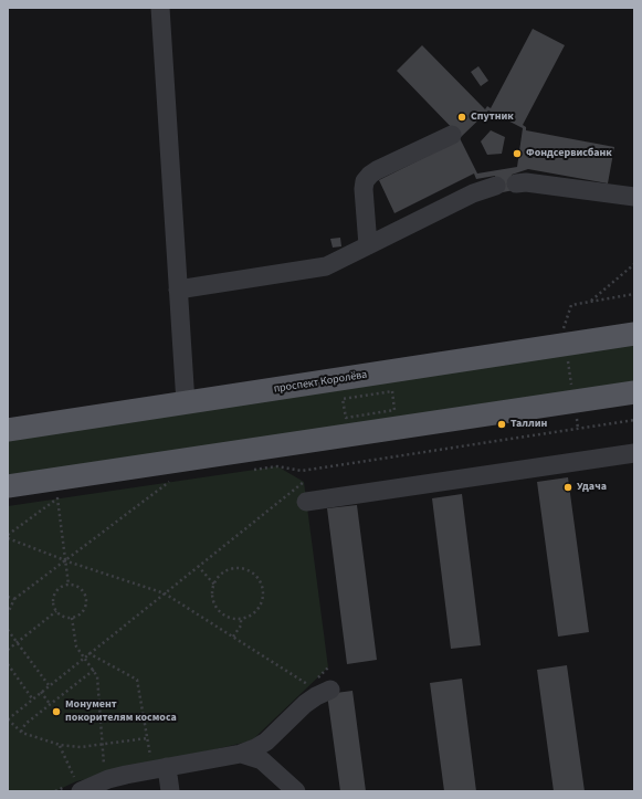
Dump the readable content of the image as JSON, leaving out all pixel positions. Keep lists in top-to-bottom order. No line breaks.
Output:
{"streets":{"main road":["проспект Королёва"]},"places":["Спутник","Фондсервисбанк","Таллин","Удача","Монумент покорителям космоса"]}
